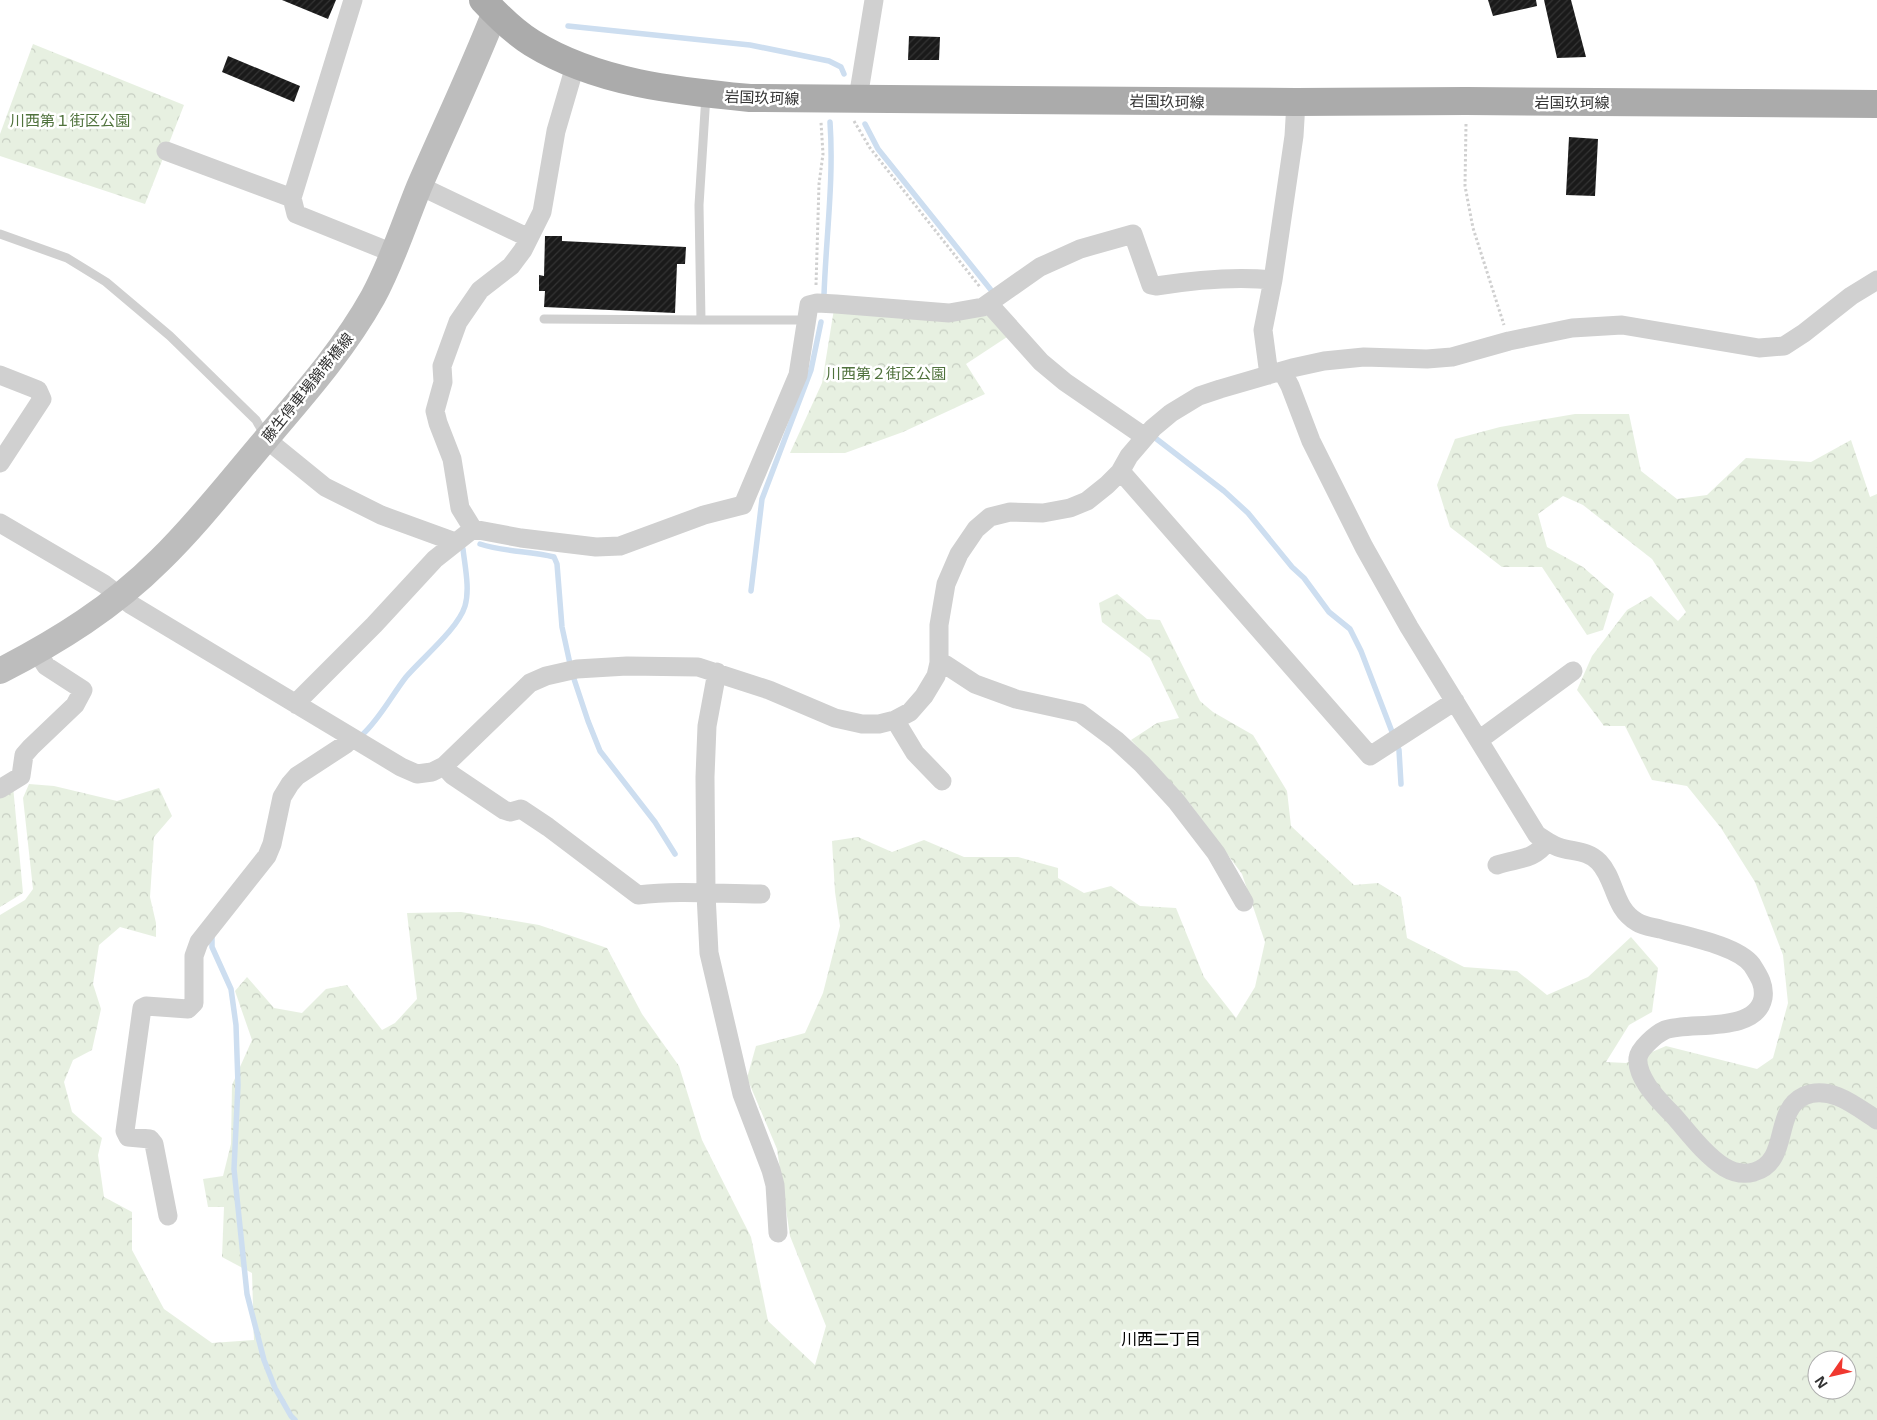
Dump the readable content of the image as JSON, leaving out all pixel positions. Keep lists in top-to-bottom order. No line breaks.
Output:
{"streets":{"main road":["岩国玖珂線","藤生停車場錦帯橋線"]},"crossings":[["岩国玖珂線","藤生停車場錦帯橋線"]],"districts":["川西二丁目"],"parks":["川西第１街区公園","川西第２街区公園"],"north":"bottom left"}
